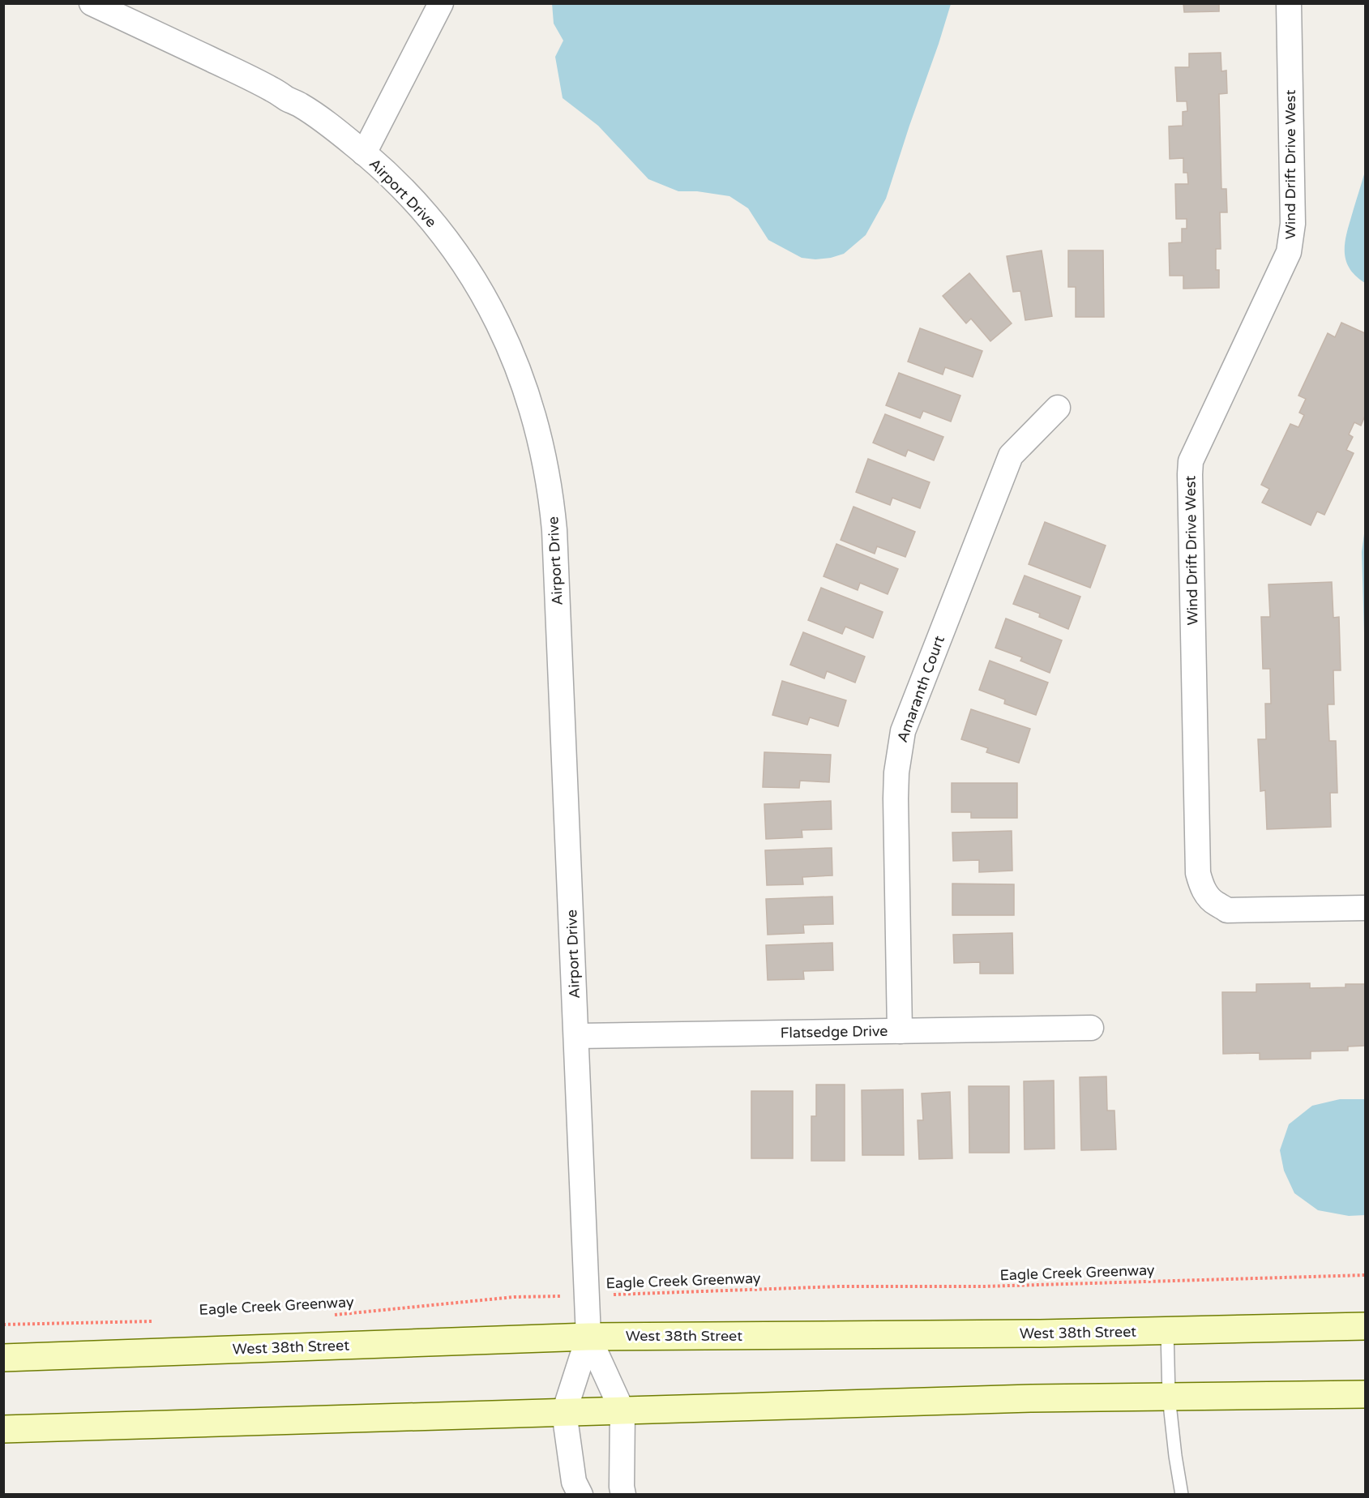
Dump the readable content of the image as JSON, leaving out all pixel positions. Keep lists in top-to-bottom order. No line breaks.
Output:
{"streets":{"main road":["West 38th Street"],"street":["Wind Drift Drive West","Airport Drive","Amaranth Court","Flatsedge Drive"],"path":["Eagle Creek Greenway"]},"crossings":[["Airport Drive","Flatsedge Drive"],["Airport Drive","Eagle Creek Greenway"],["Airport Drive","West 38th Street"],["Amaranth Court","Flatsedge Drive"]]}
